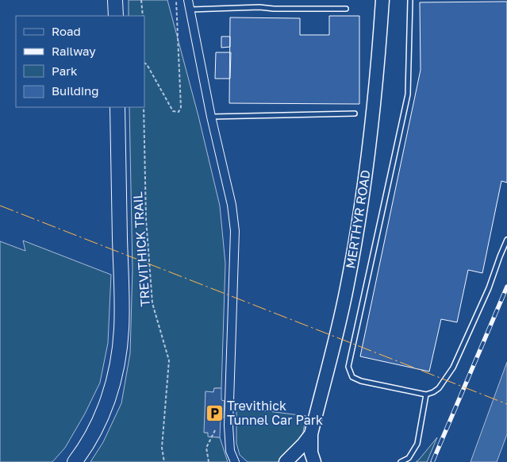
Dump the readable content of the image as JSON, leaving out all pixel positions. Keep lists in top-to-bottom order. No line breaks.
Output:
{"streets":{"main road":["MERTHYR ROAD"],"path":["TREVITHICK TRAIL"]},"places":{"parking":["Trevithick Tunnel Car Park"]},"legend":["Road","Railway","Park","Building"]}
